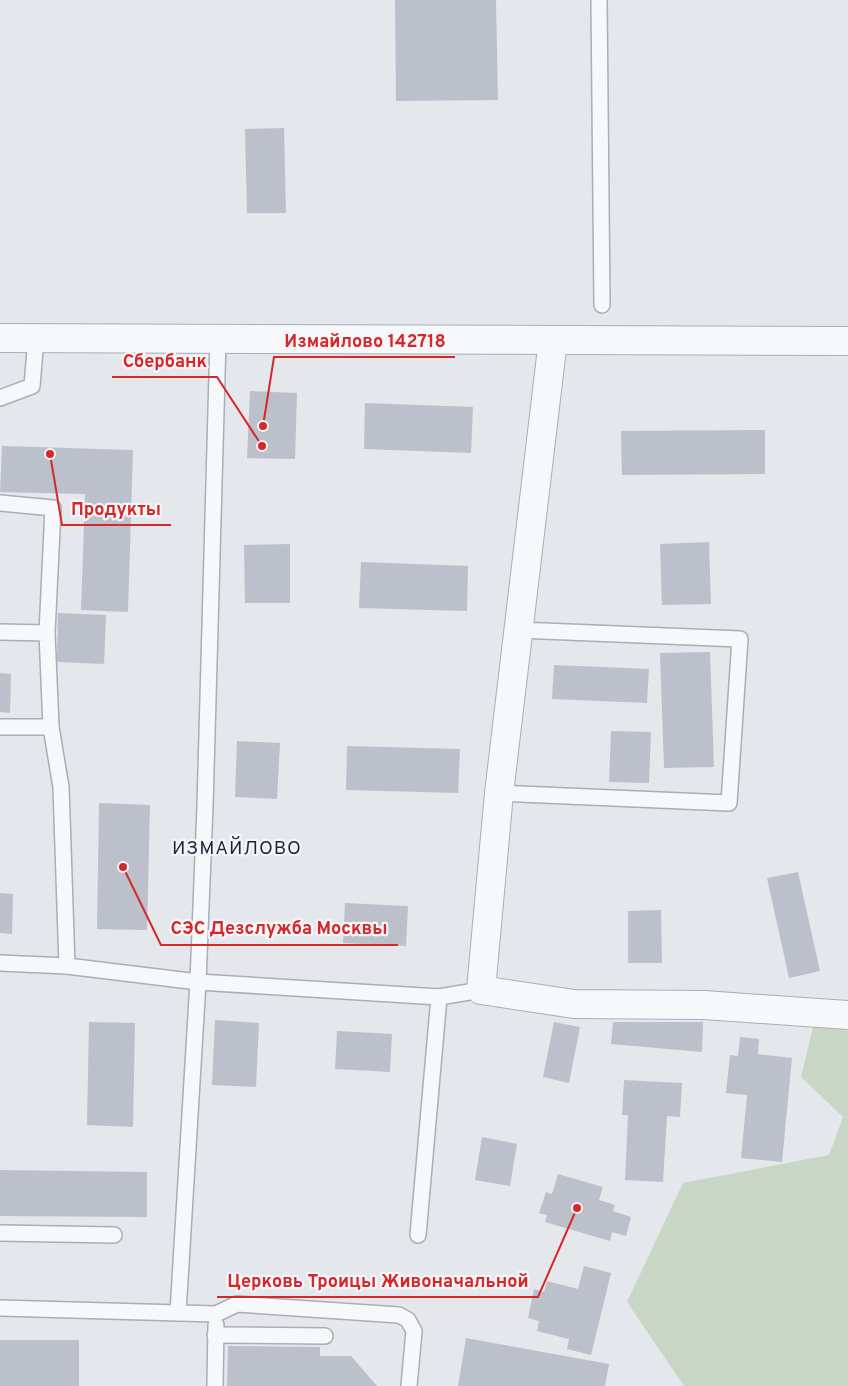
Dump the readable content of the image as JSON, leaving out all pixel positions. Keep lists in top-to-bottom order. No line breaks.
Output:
{"districts":["ИЗМАЙЛОВО"],"places":["Измайлово 142718","Сбербанк","Продукты","СЭС Дезслужба Москвы","Церковь Троицы Живоначальной"]}
